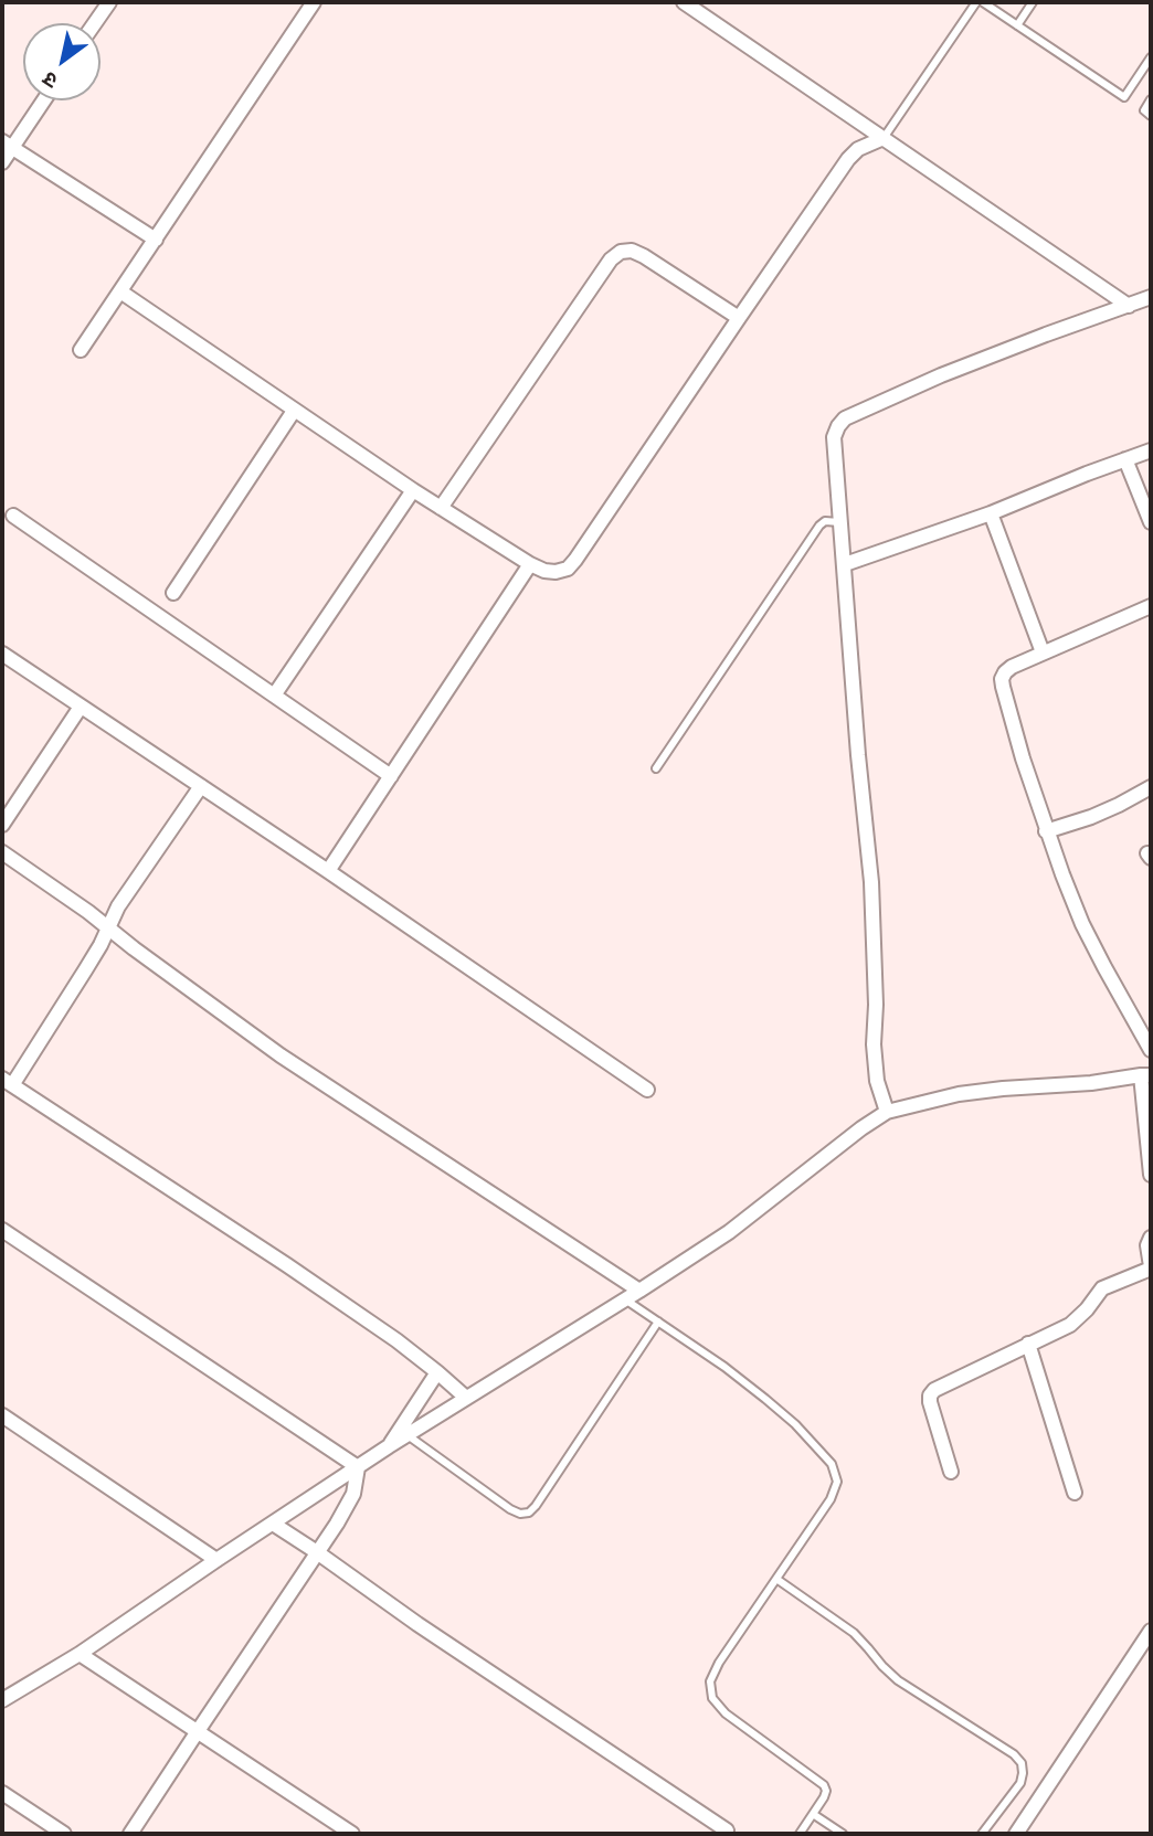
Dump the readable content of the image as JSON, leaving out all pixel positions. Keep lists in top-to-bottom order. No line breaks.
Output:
{"north":"bottom left"}
